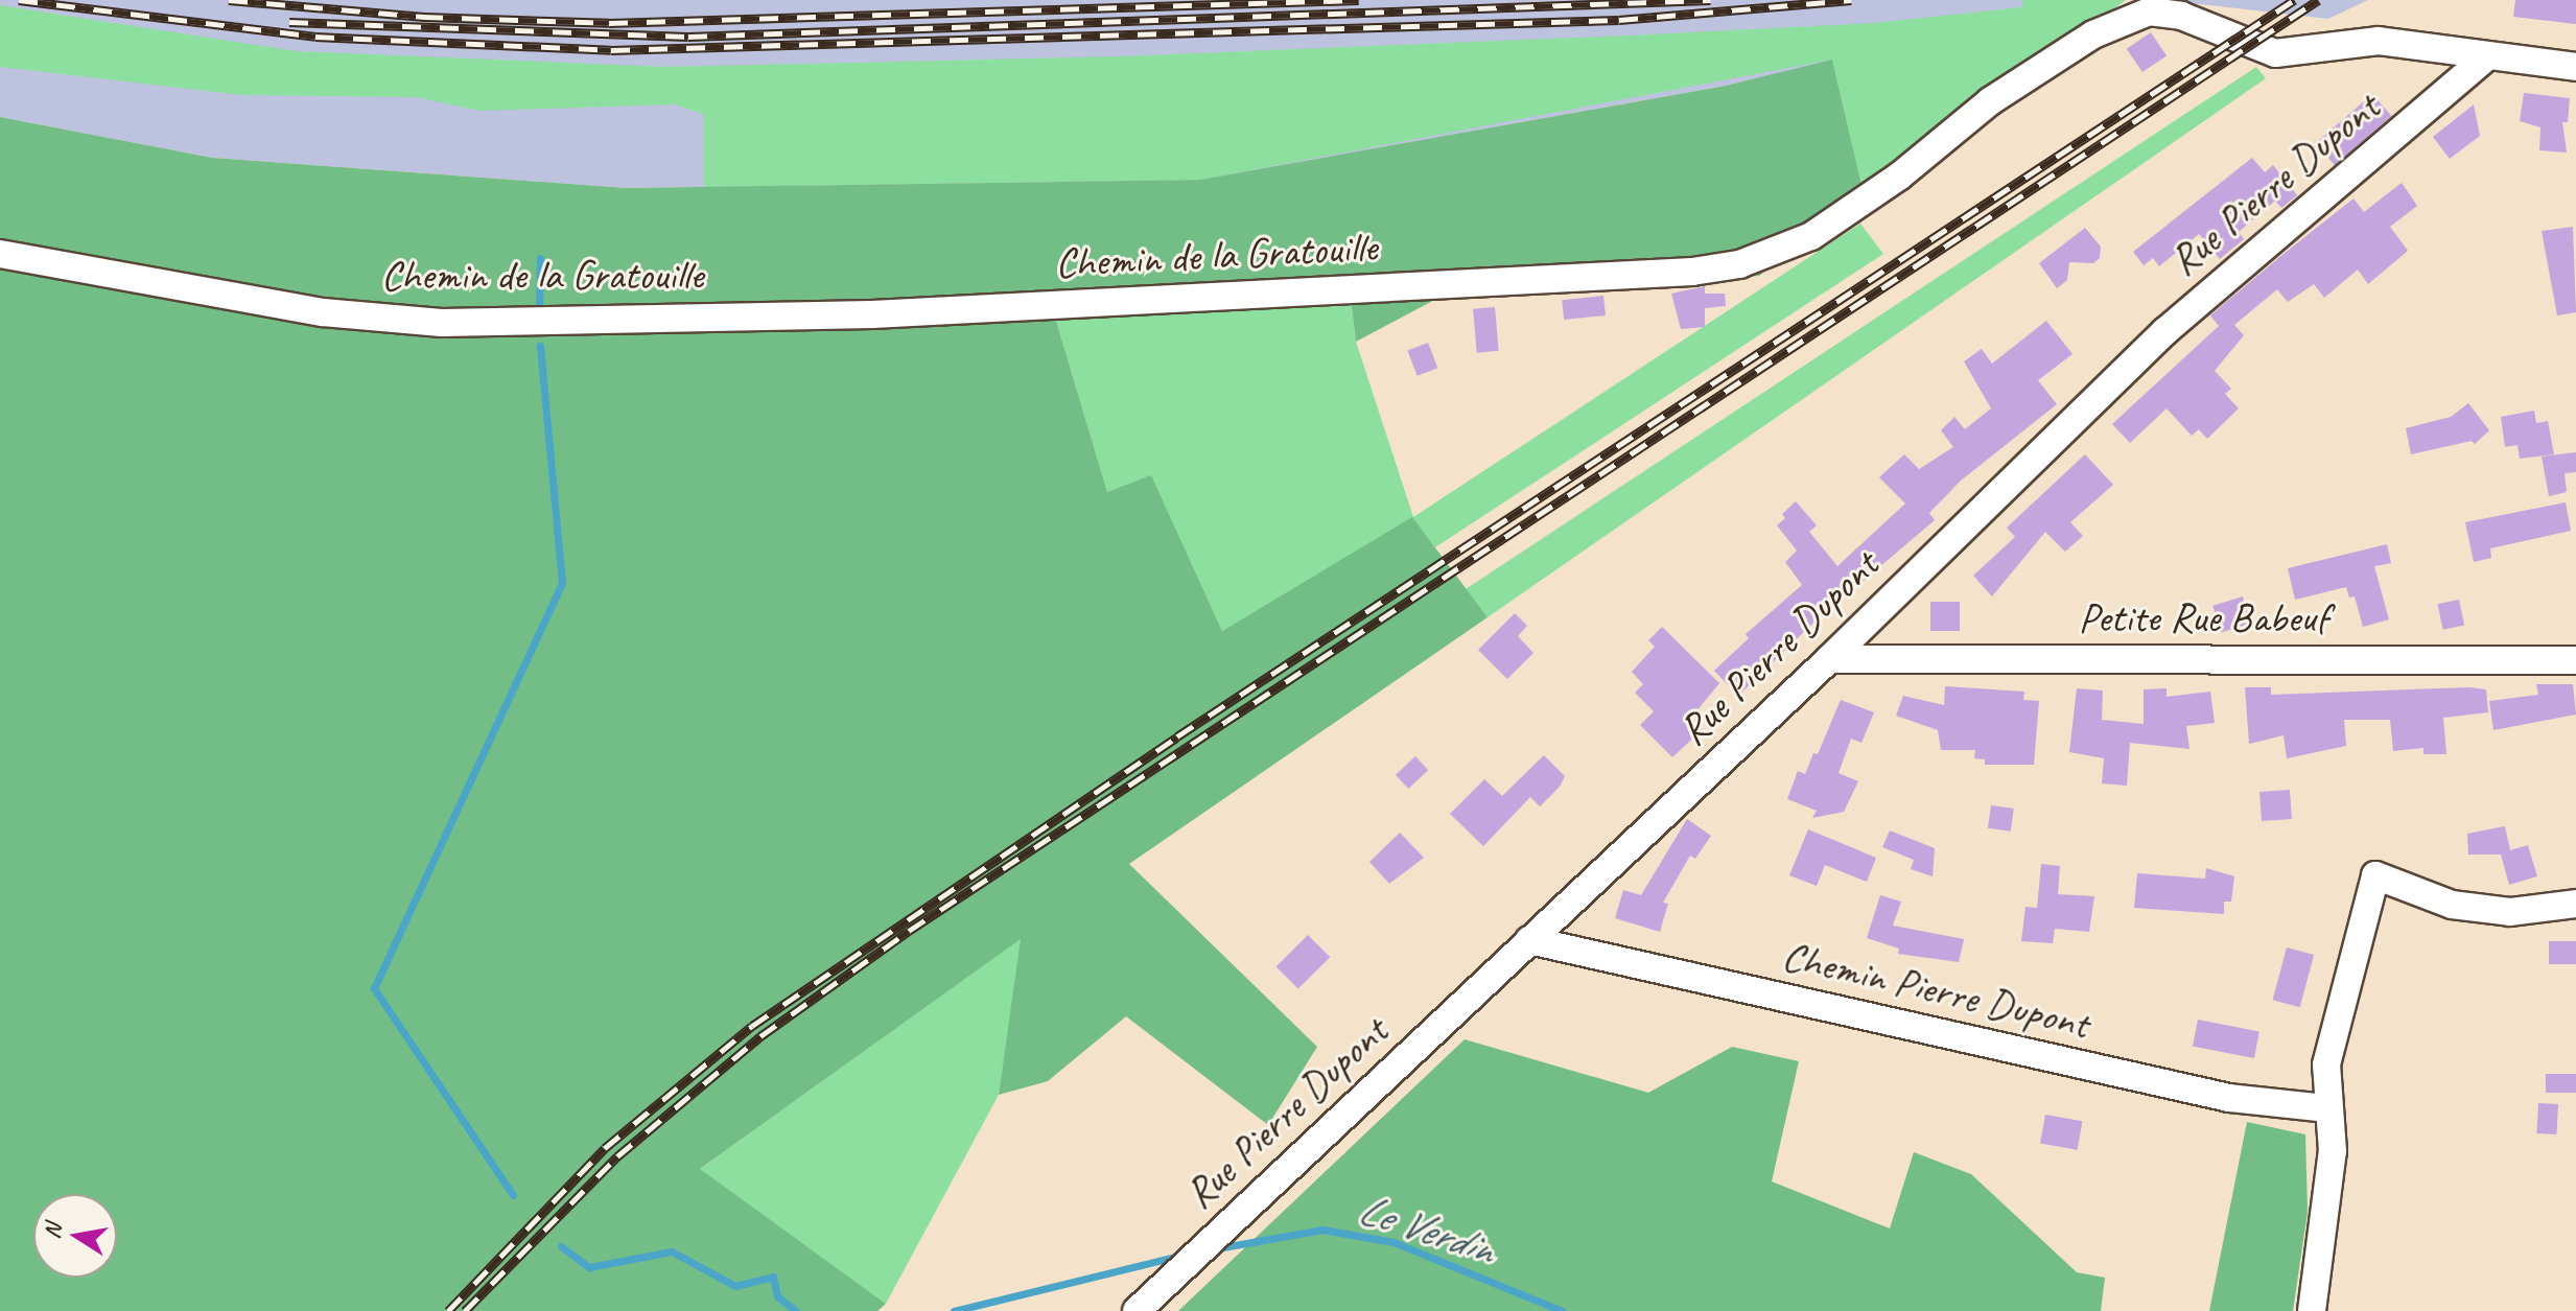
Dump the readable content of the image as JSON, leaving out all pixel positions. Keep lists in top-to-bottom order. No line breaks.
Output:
{"streets":{"street":["Rue Pierre Dupont","Chemin de la Gratouille","Petite Rue Babeuf","Chemin Pierre Dupont"]},"crossings":[["Rue Pierre Dupont","Chemin de la Gratouille"],["Rue Pierre Dupont","Petite Rue Babeuf"],["Rue Pierre Dupont","Chemin Pierre Dupont"]],"water":["Le Verdin"],"north":"left"}
